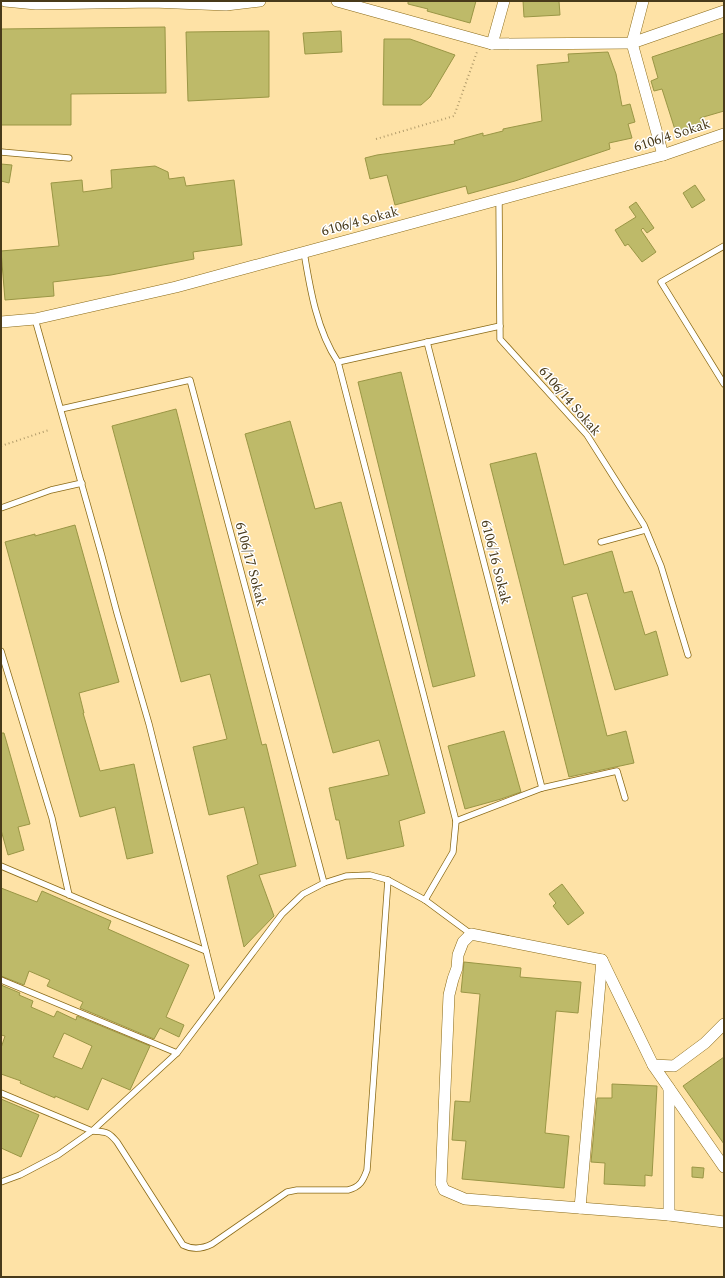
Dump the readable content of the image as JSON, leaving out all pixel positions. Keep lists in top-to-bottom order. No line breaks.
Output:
{"streets":{"street":["6106/4 Sokak"],"lane":["6106/14 Sokak","6106/16 Sokak","6106/17 Sokak"]},"crossings":[["6106/4 Sokak","6106/14 Sokak"]]}
